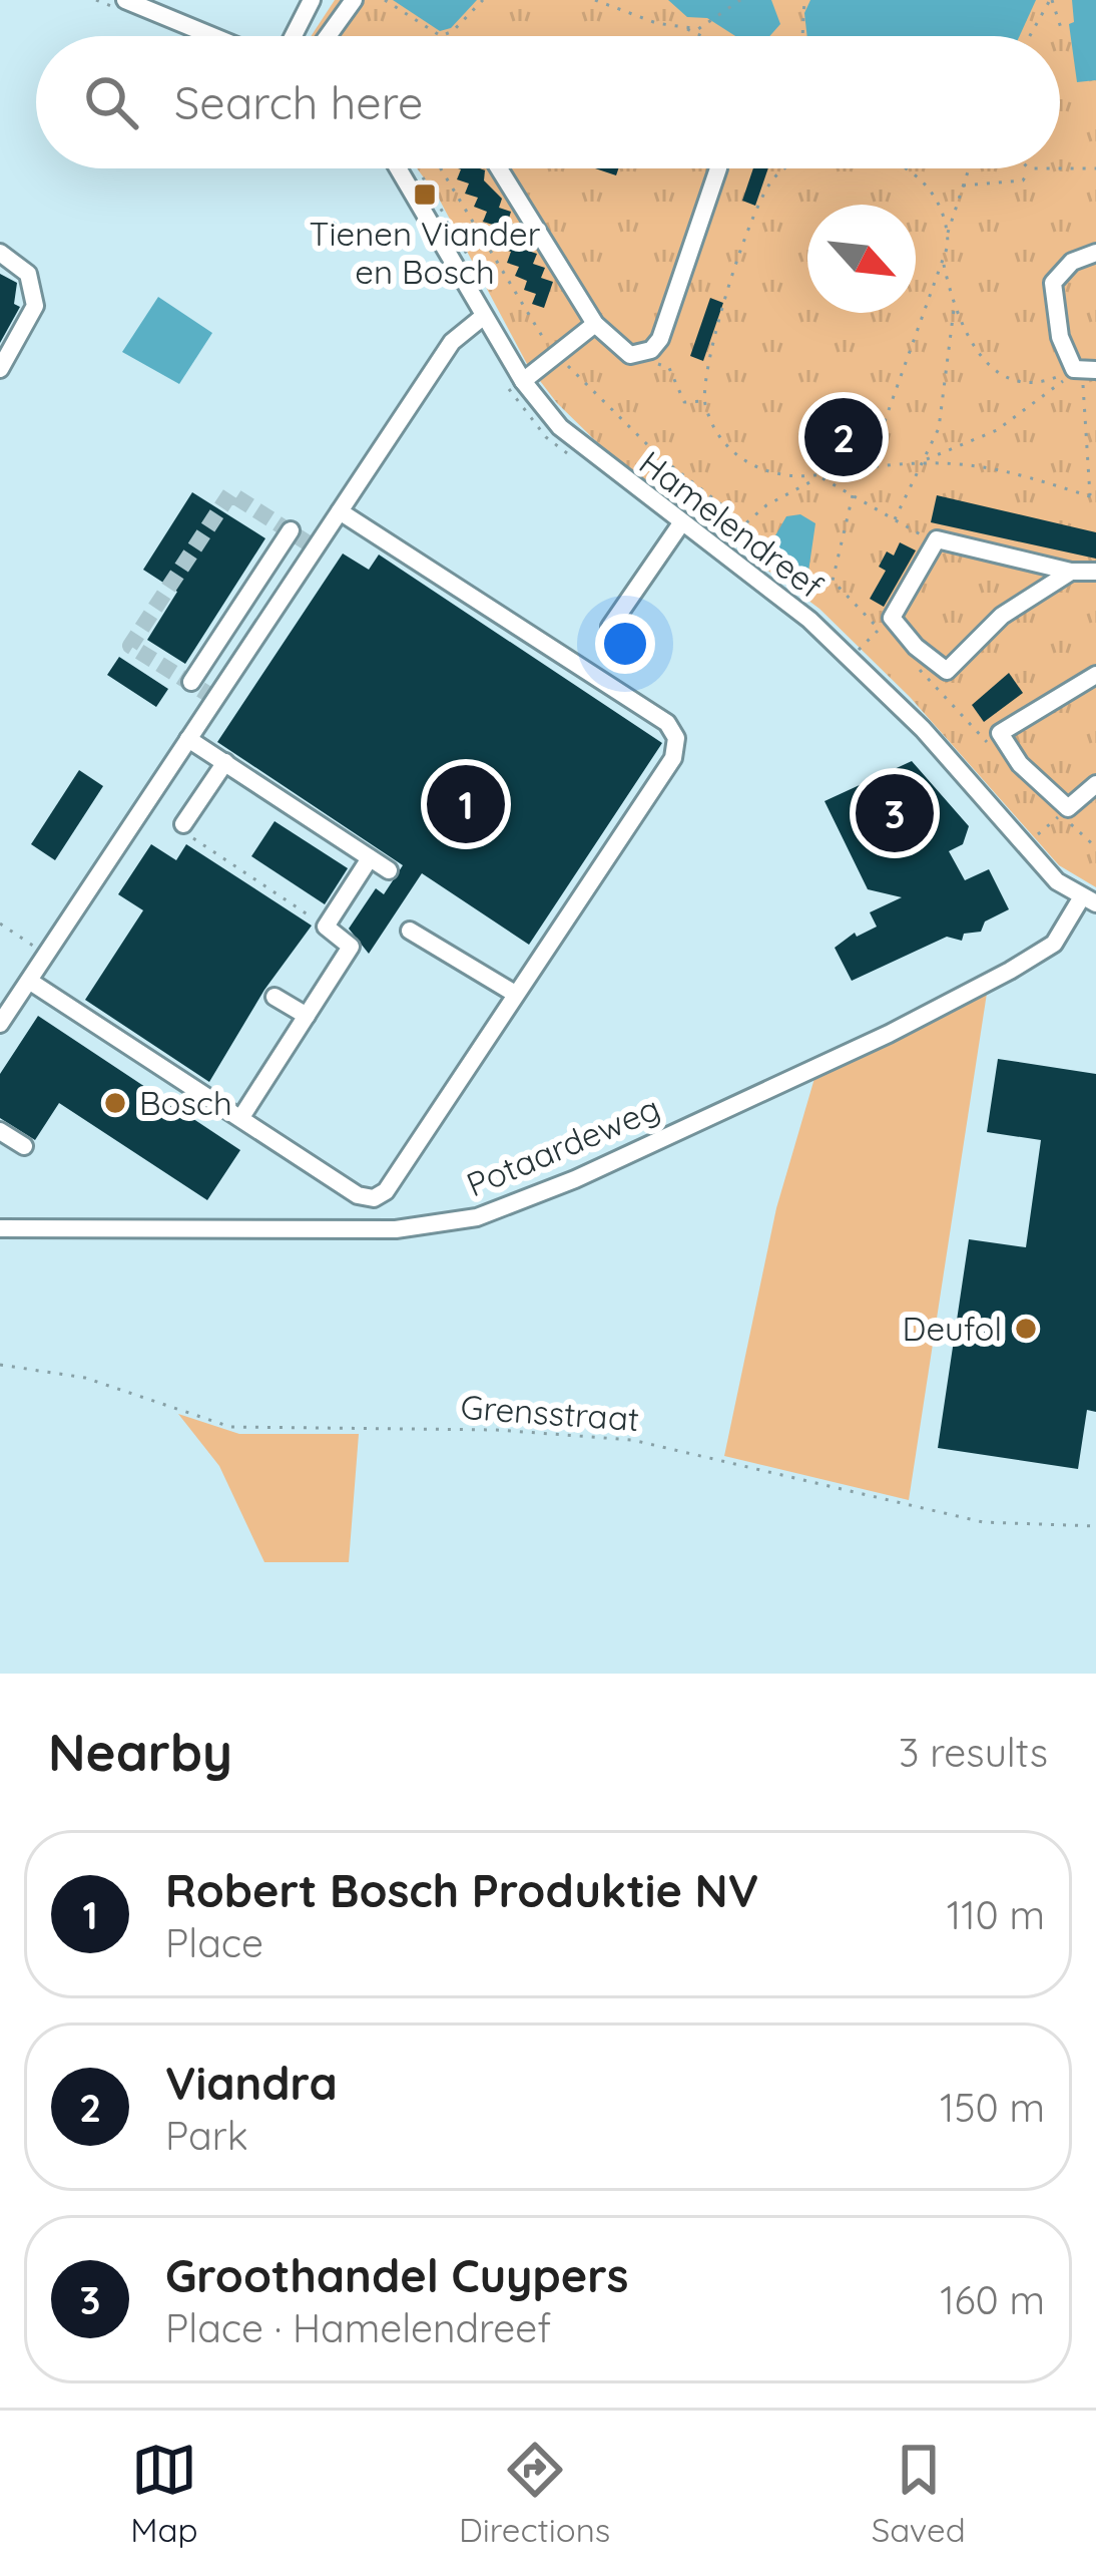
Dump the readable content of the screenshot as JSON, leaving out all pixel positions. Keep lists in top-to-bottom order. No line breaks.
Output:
{"streets":{"street":["Hamelendreef","Potaardeweg"],"path":["Grensstraat"]},"crossings":[["Hamelendreef","Potaardeweg"]],"places":{"transit":["Tienen Viander en Bosch"],"other":["Bosch","Deufol"]},"north":"bottom right","page":{"search":"Search here","pins":["2","1","3"],"heading":["Nearby","3 results"],"list":[{"mark":"1","name":"Robert Bosch Produktie NV","note":"Place","value":"110 m"},{"mark":"2","name":"Viandra","note":"Park","value":"150 m"},{"mark":"3","name":"Groothandel Cuypers","note":"Place · Hamelendreef","value":"160 m"}],"nav":["Map","Directions","Saved"]}}
